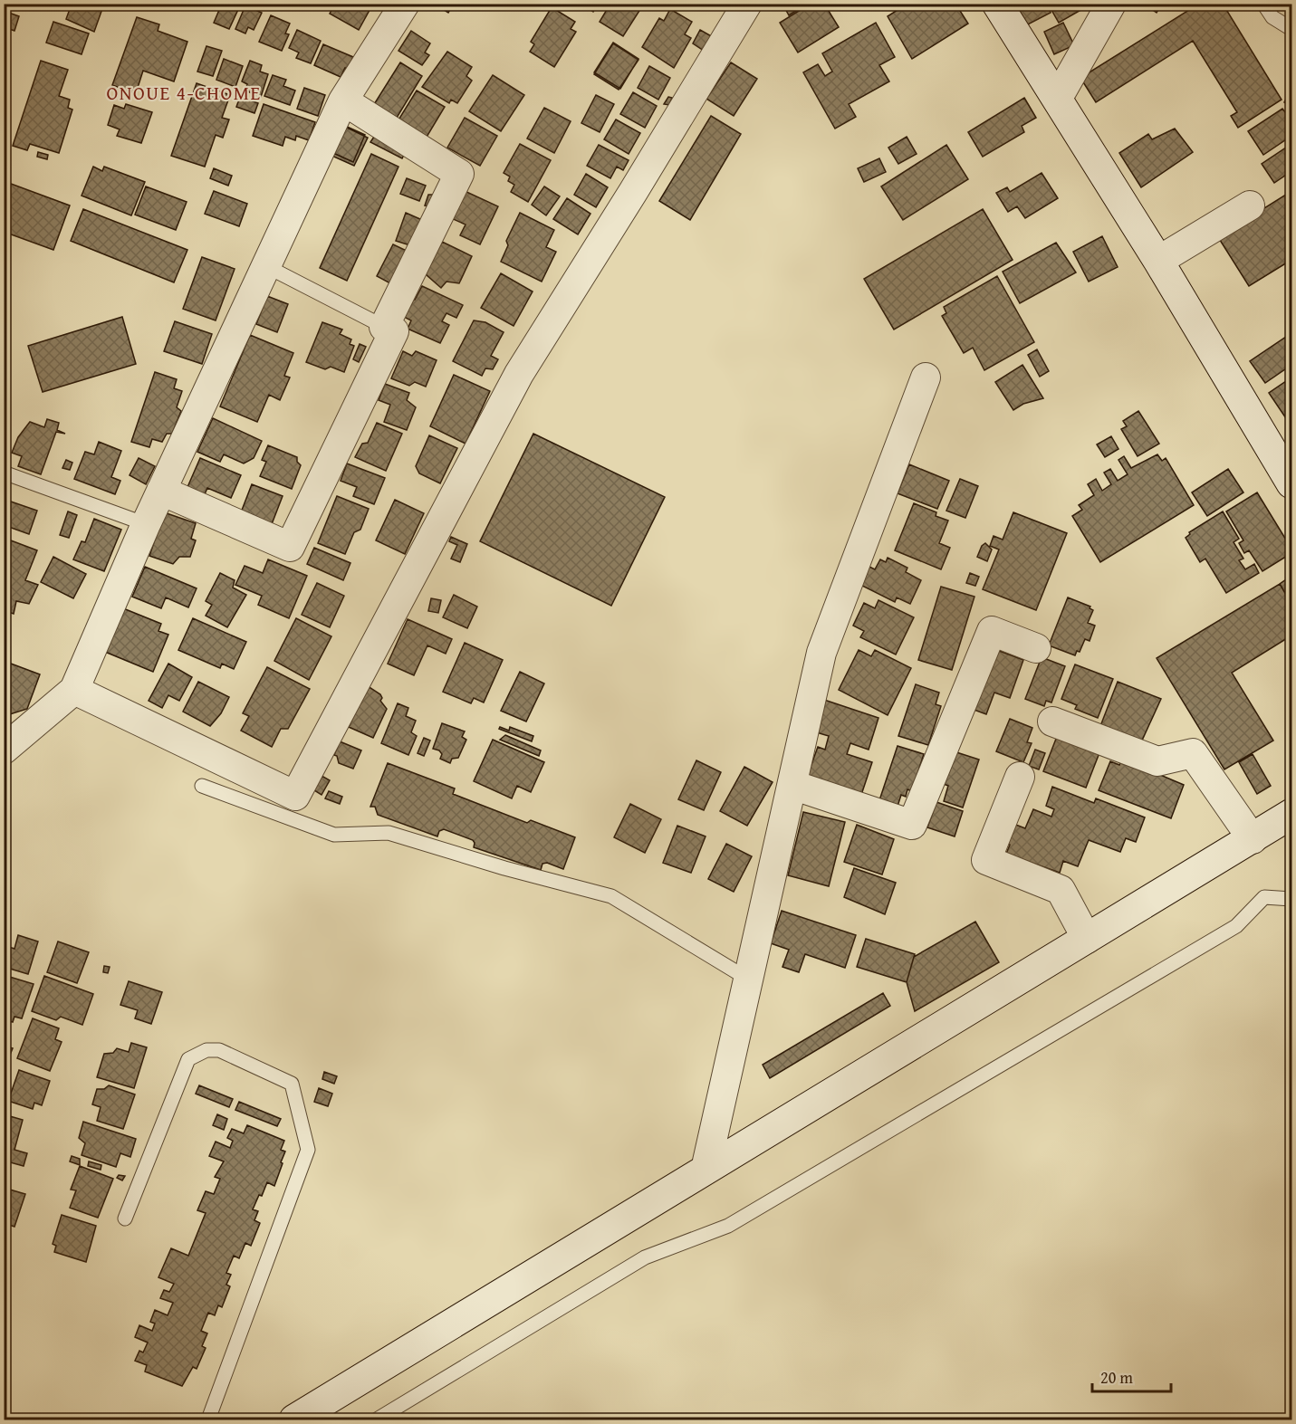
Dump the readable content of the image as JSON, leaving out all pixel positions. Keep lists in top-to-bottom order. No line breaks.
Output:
{"districts":["ONOUE 4-CHOME"],"scale_bar":"20 m"}
